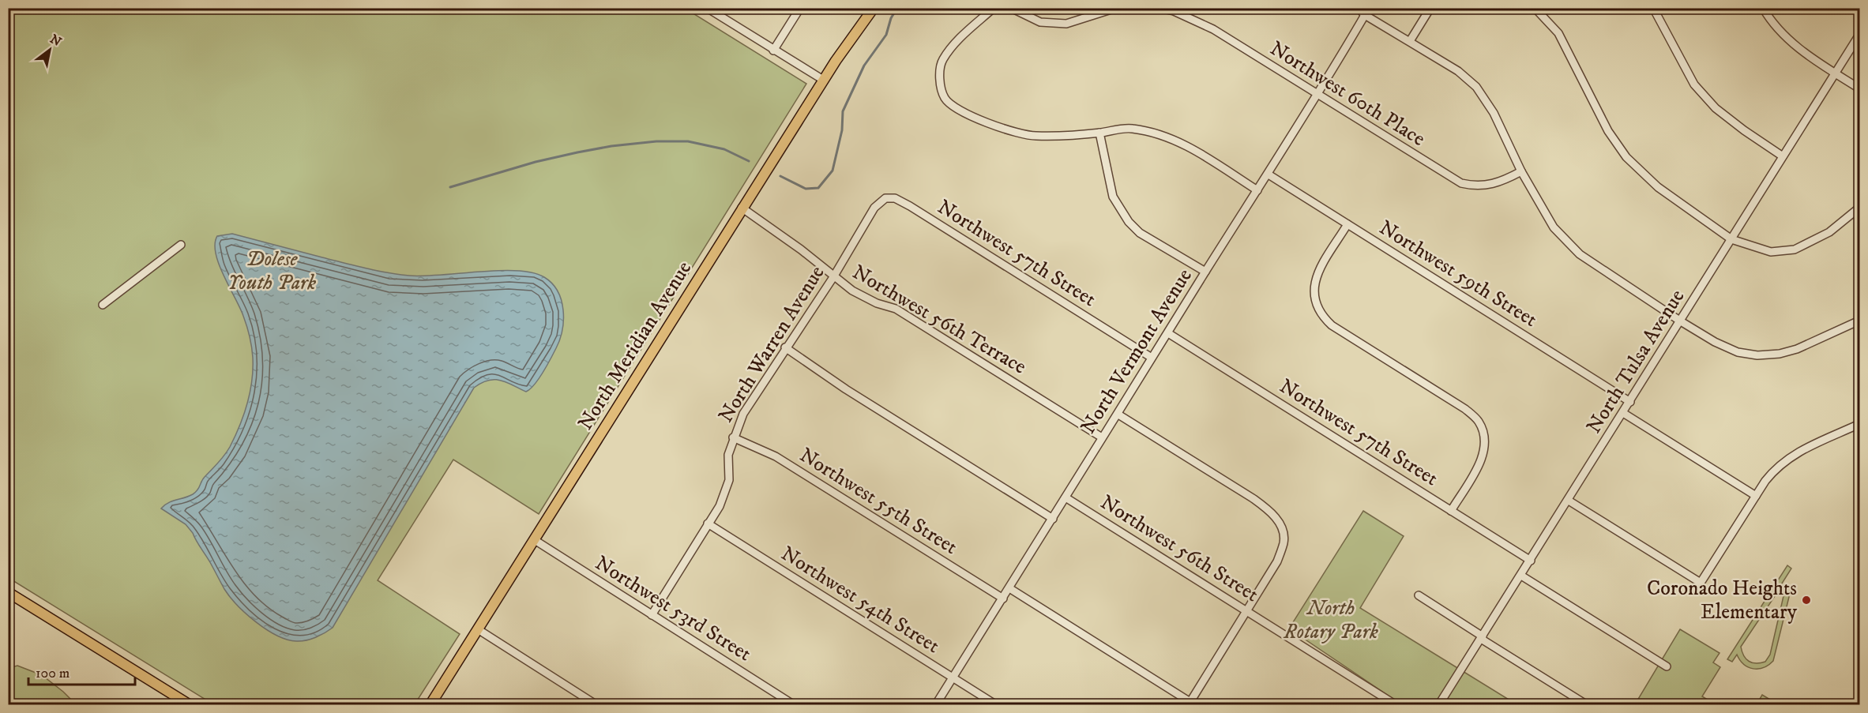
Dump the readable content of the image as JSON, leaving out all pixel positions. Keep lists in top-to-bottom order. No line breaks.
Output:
{"streets":{"main road":["North Meridian Avenue"],"street":["Northwest 60th Place","Northwest 57th Street","Northwest 59th Street","Northwest 56th Terrace","North Warren Avenue","North Vermont Avenue","North Tulsa Avenue","Northwest 55th Street","Northwest 56th Street","Northwest 54th Street","Northwest 53rd Street"]},"crossings":[["Northwest 60th Place","North Vermont Avenue"],["Northwest 57th Street","North Warren Avenue"],["Northwest 57th Street","North Vermont Avenue"],["Northwest 57th Street","North Tulsa Avenue"],["Northwest 59th Street","North Vermont Avenue"],["Northwest 59th Street","North Tulsa Avenue"],["Northwest 56th Terrace","North Warren Avenue"],["Northwest 56th Terrace","North Meridian Avenue"],["Northwest 56th Terrace","North Vermont Avenue"],["North Warren Avenue","Northwest 55th Street"],["North Warren Avenue","Northwest 54th Street"],["North Warren Avenue","Northwest 53rd Street"],["North Meridian Avenue","Northwest 53rd Street"],["North Vermont Avenue","Northwest 55th Street"],["North Vermont Avenue","Northwest 56th Street"],["North Vermont Avenue","Northwest 54th Street"]],"parks":["Dolese Youth Park","North Rotary Park"],"places":["Coronado Heights Elementary"],"scale_bar":"100 m","north":"top right"}
